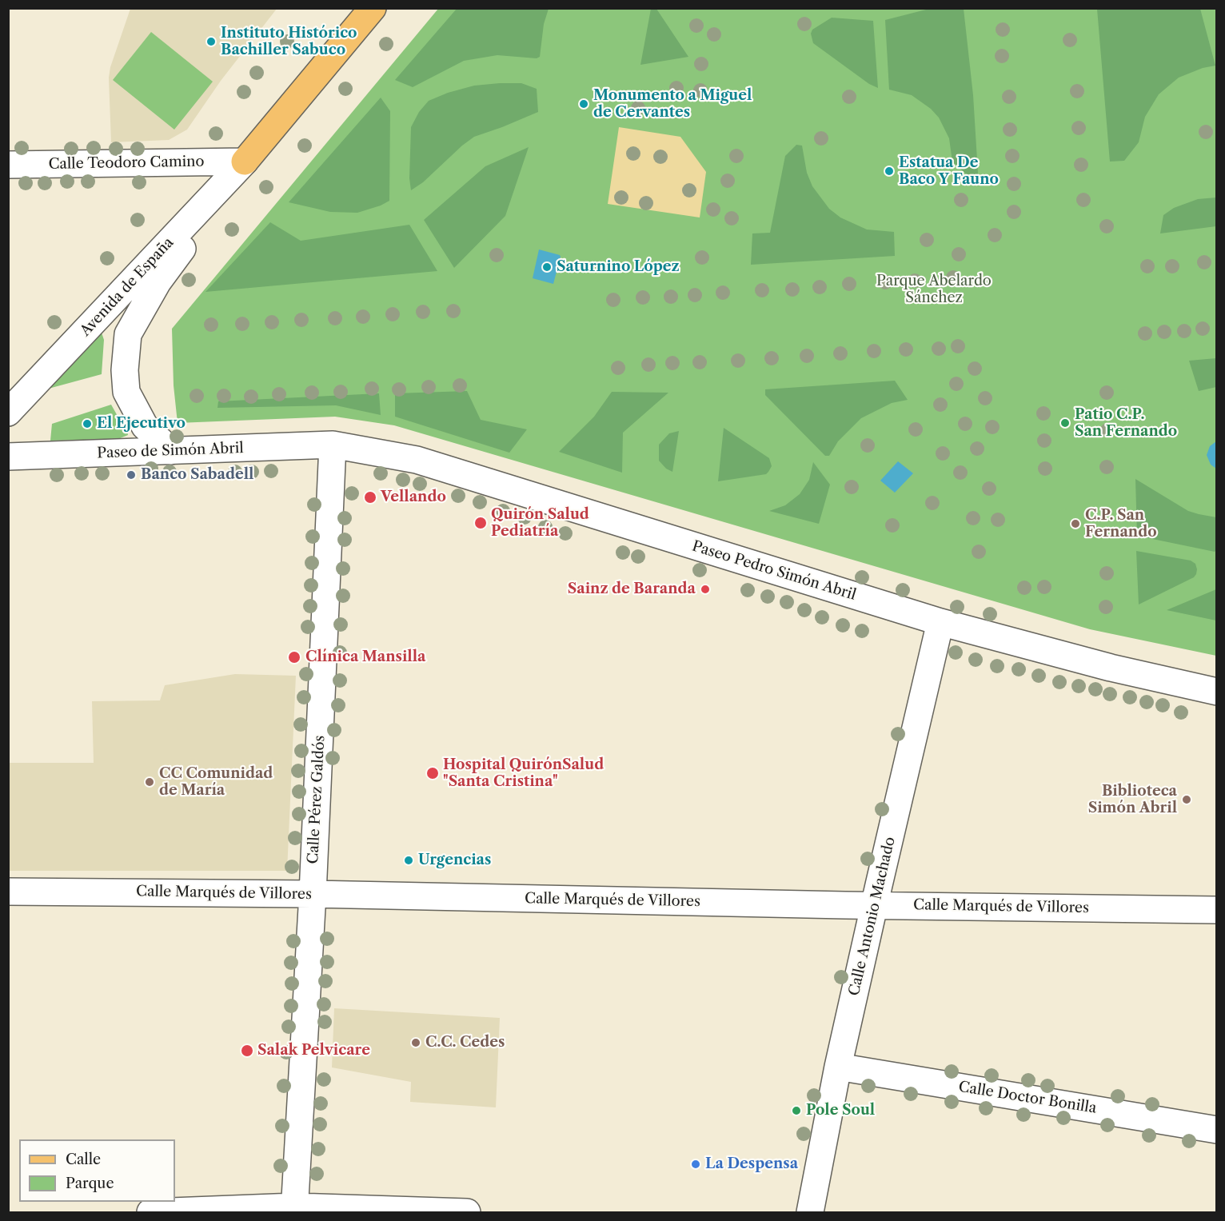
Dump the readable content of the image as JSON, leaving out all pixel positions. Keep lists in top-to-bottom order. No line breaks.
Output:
{"streets":{"main road":["Avenida de España"],"street":["Calle Teodoro Camino","Paseo de Simón Abril","Paseo Pedro Simón Abril","Calle Pérez Galdós","Calle Marqués de Villores","Calle Antonio Machado","Calle Doctor Bonilla"]},"crossings":[["Calle Teodoro Camino","Avenida de España"],["Avenida de España","Paseo de Simón Abril"],["Paseo de Simón Abril","Paseo Pedro Simón Abril"],["Paseo de Simón Abril","Calle Pérez Galdós"],["Paseo Pedro Simón Abril","Calle Pérez Galdós"],["Paseo Pedro Simón Abril","Calle Antonio Machado"],["Calle Pérez Galdós","Calle Marqués de Villores"],["Calle Marqués de Villores","Calle Antonio Machado"],["Calle Antonio Machado","Calle Doctor Bonilla"]],"parks":["Parque Abelardo Sánchez"],"places":["Instituto Histórico Bachiller Sabuco","Monumento a Miguel de Cervantes","Estatua De Baco Y Fauno","Saturnino López","Patio C.P. San Fernando","El Ejecutivo","Banco Sabadell","Vellando","Quirón Salud Pediatría","C.P. San Fernando","Sainz de Baranda","Clínica Mansilla","Hospital QuirónSalud \"Santa Cristina\"","CC Comunidad de María","Biblioteca Simón Abril","Urgencias","C.C. Cedes","Salak Pelvicare","Pole Soul","La Despensa"],"legend":["Calle","Parque"]}
